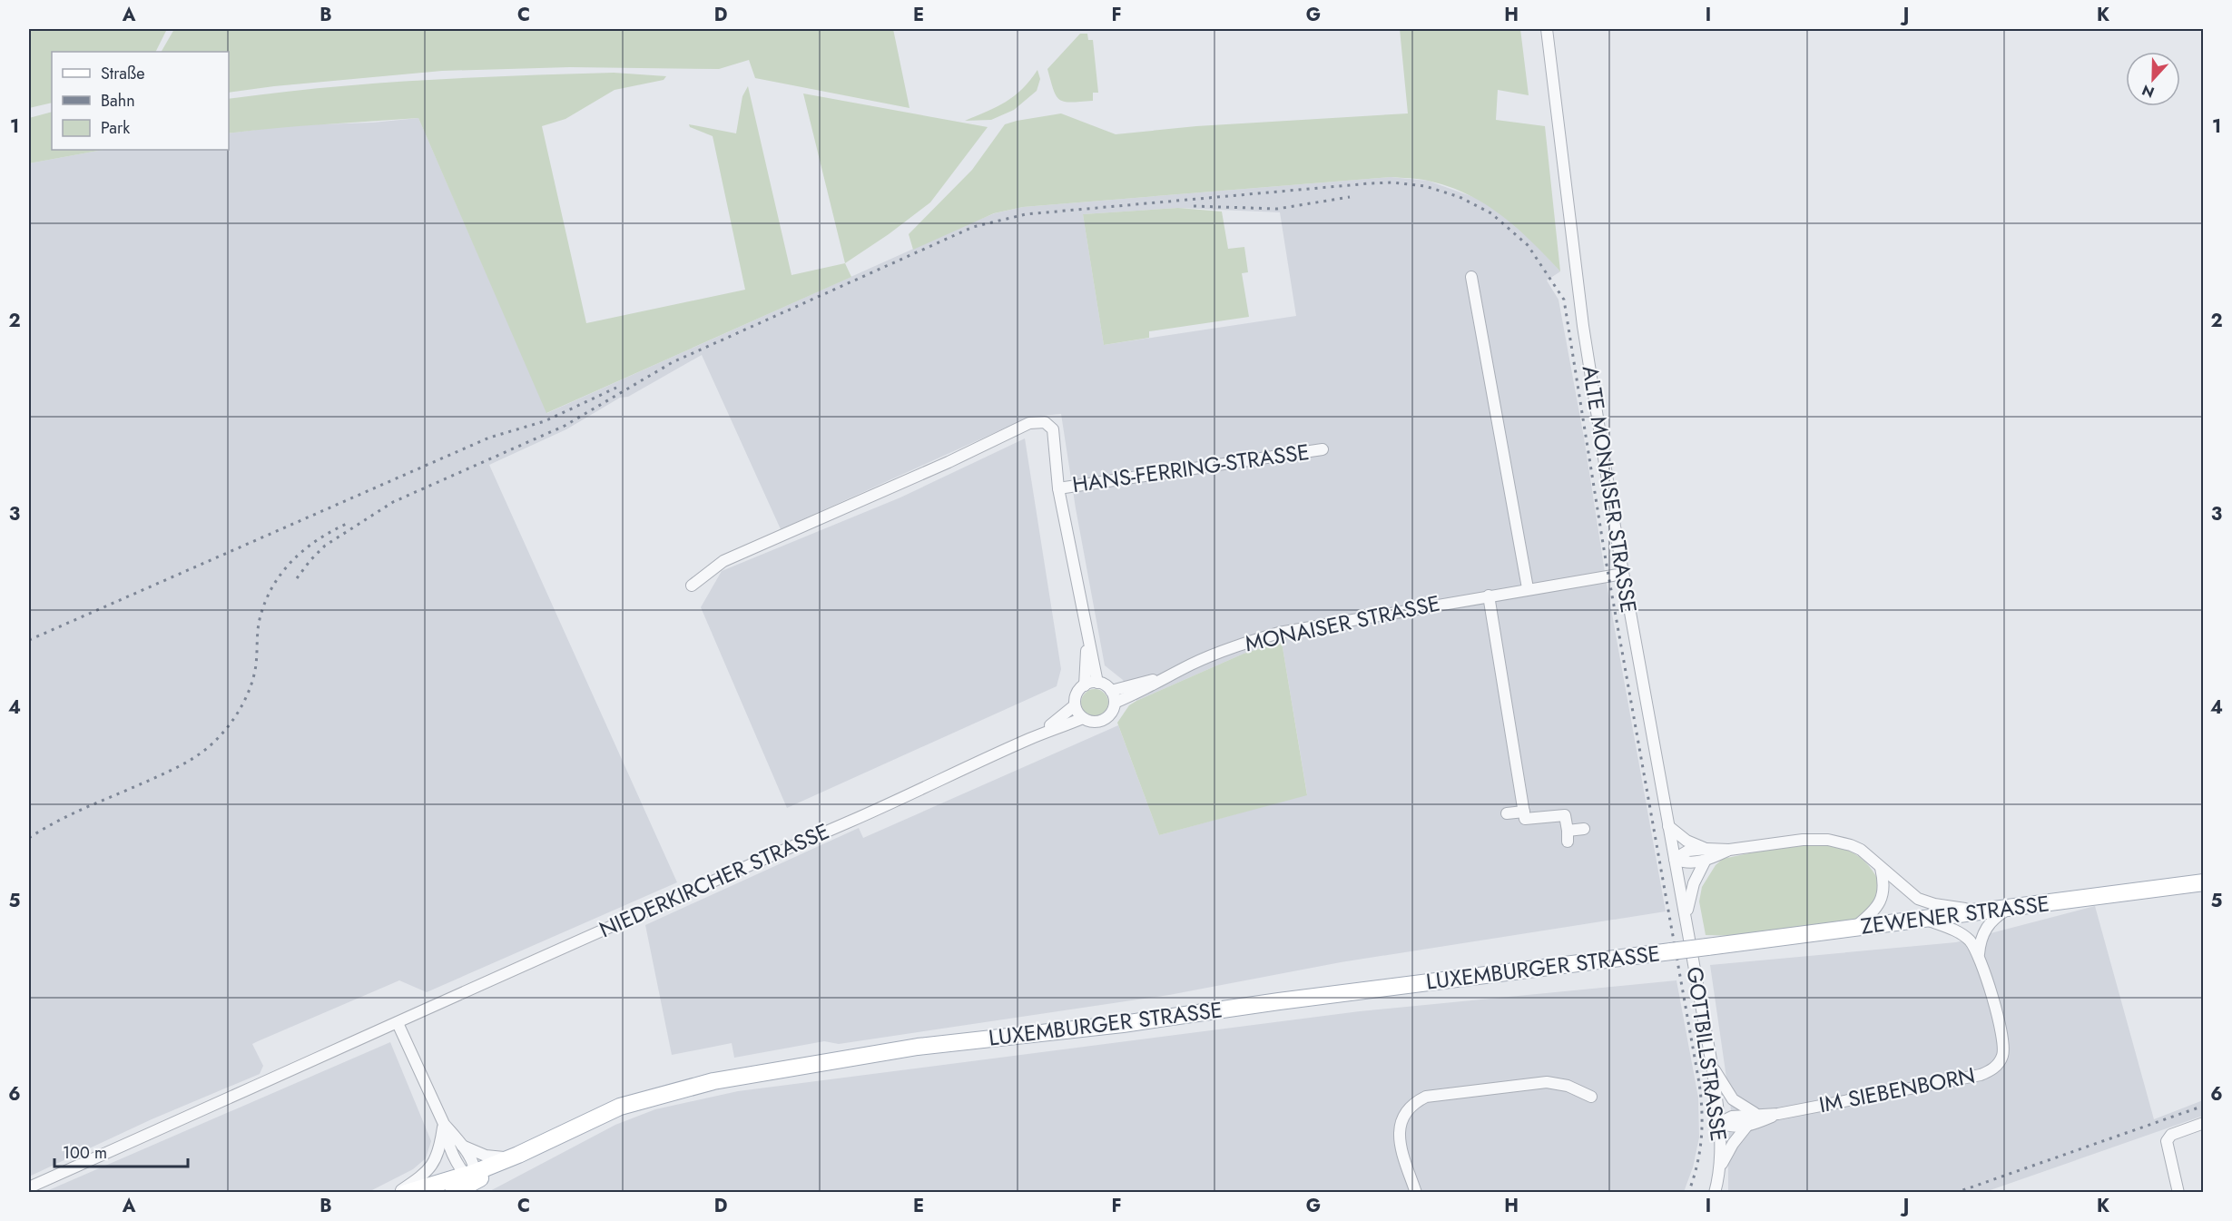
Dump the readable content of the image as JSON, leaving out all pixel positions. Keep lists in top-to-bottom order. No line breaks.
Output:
{"streets":{"main road":["ZEWENER STRASSE","LUXEMBURGER STRASSE"],"street":["HANS-FERRING-STRASSE","ALTE MONAISER STRASSE","MONAISER STRASSE","NIEDERKIRCHER STRASSE","GOTTBILLSTRASSE","IM SIEBENBORN"]},"crossings":[["ALTE MONAISER STRASSE","MONAISER STRASSE"],["ALTE MONAISER STRASSE","ZEWENER STRASSE"],["ALTE MONAISER STRASSE","LUXEMBURGER STRASSE"],["ALTE MONAISER STRASSE","GOTTBILLSTRASSE"],["MONAISER STRASSE","NIEDERKIRCHER STRASSE"],["ZEWENER STRASSE","LUXEMBURGER STRASSE"],["ZEWENER STRASSE","GOTTBILLSTRASSE"],["ZEWENER STRASSE","IM SIEBENBORN"],["LUXEMBURGER STRASSE","GOTTBILLSTRASSE"],["GOTTBILLSTRASSE","IM SIEBENBORN"]],"legend":["Straße","Bahn","Park"],"scale_bar":"100 m","north":"bottom","grid":{"columns":["A","B","C","D","E","F","G","H","I","J","K"],"rows":["1","2","3","4","5","6"]}}
